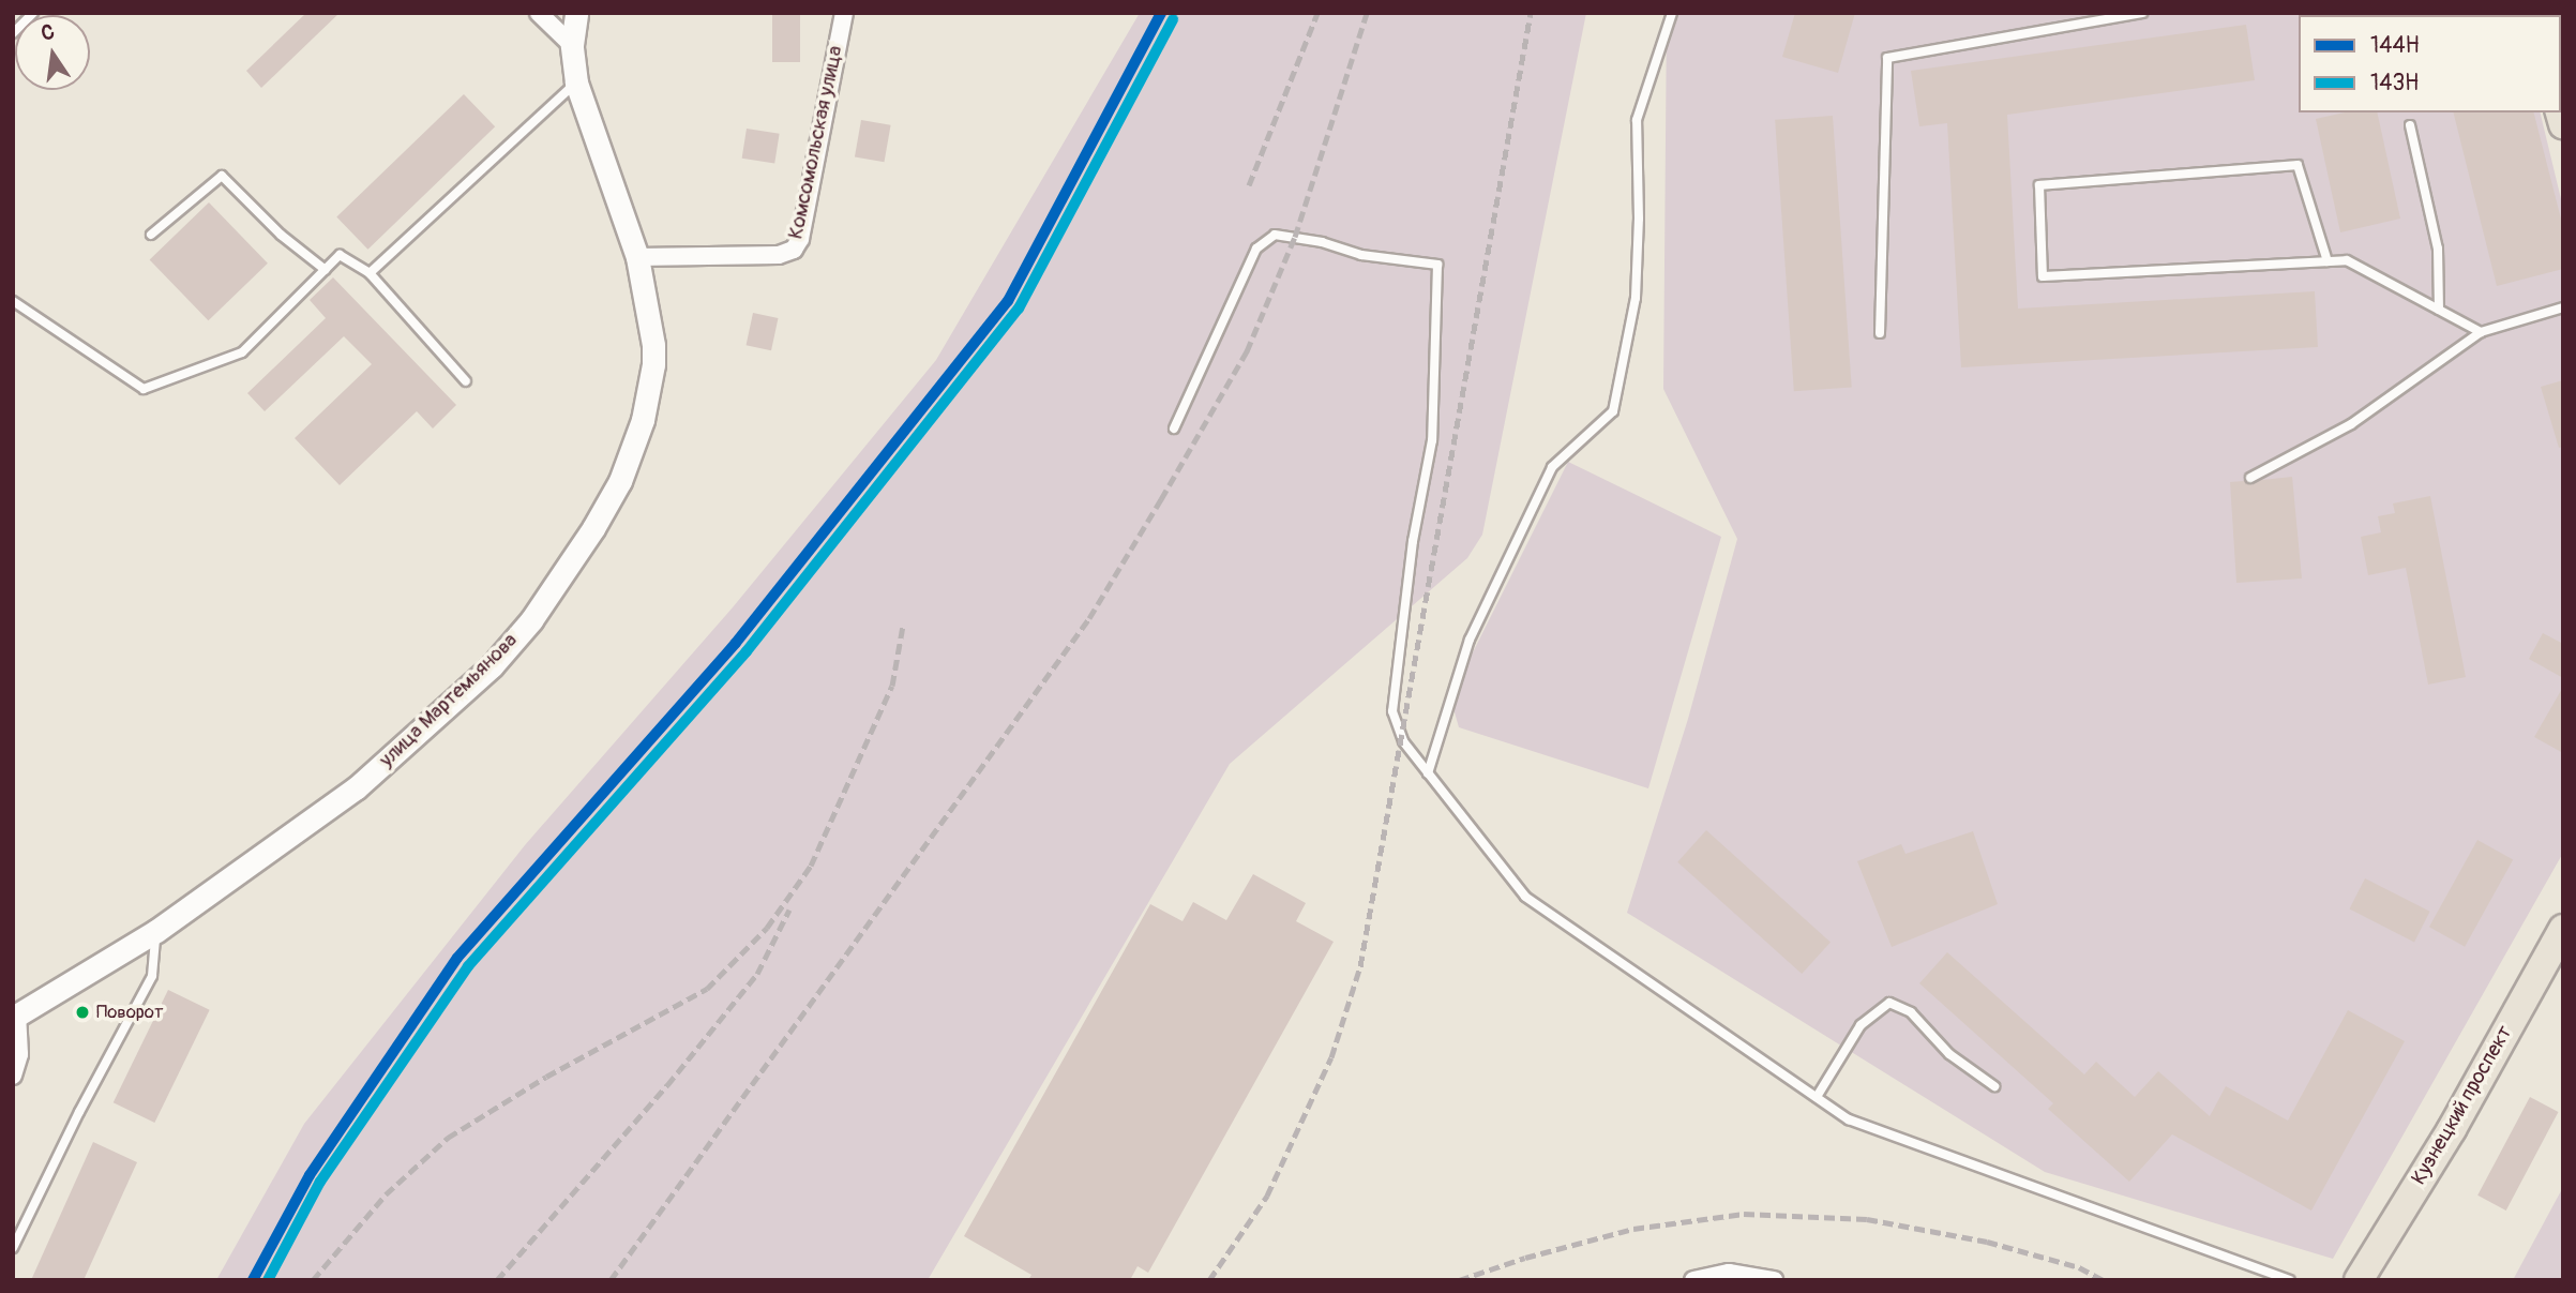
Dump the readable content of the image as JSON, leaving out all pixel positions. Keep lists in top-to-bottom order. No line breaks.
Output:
{"streets":{"main road":["Кузнецкий проспект"],"street":["Комсомольская улица","улица Мартемьянова"]},"crossings":[["Комсомольская улица","улица Мартемьянова"]],"places":["Поворот"],"lines":["transit line 144Н","transit line 143Н"],"legend":["144Н","143Н"],"north":"top"}
